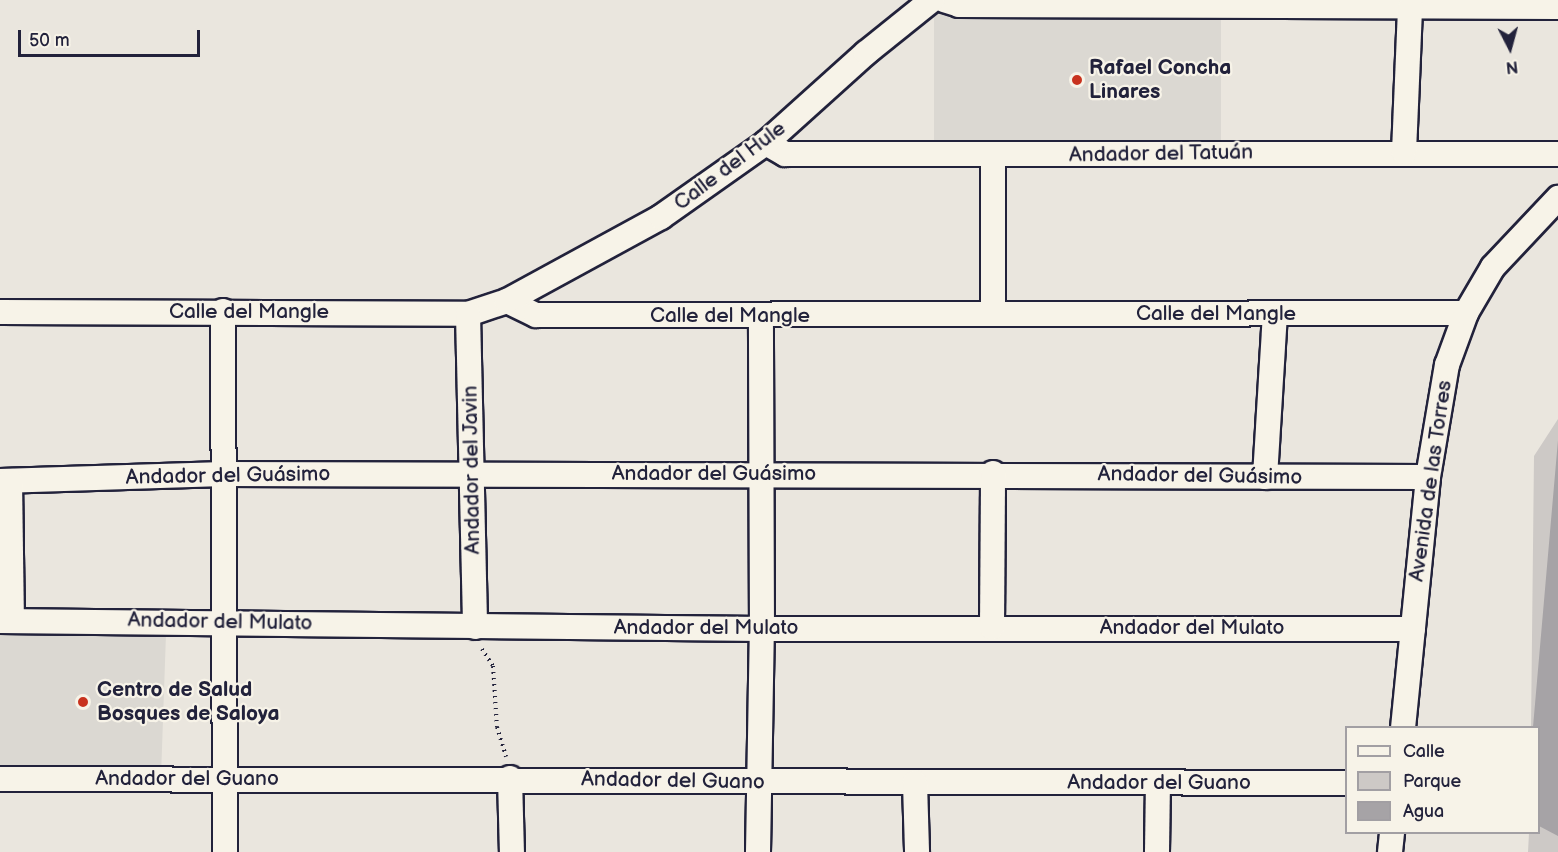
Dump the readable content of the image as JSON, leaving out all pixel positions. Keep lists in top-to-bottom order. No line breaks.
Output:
{"streets":{"street":["Andador del Tatuán","Calle del Hule","Calle del Mangle","Andador del Javin","Andador del Guásimo","Avenida de las Torres","Andador del Mulato","Andador del Guano"]},"crossings":[["Andador del Tatuán","Calle del Hule"],["Calle del Hule","Calle del Mangle"],["Calle del Mangle","Andador del Javin"],["Calle del Mangle","Avenida de las Torres"],["Andador del Javin","Andador del Guásimo"],["Andador del Javin","Andador del Mulato"],["Andador del Guásimo","Avenida de las Torres"],["Avenida de las Torres","Andador del Mulato"]],"places":["Rafael Concha Linares","Centro de Salud Bosques de Saloya"],"legend":["Calle","Parque","Agua"],"scale_bar":"50 m","north":"bottom"}
